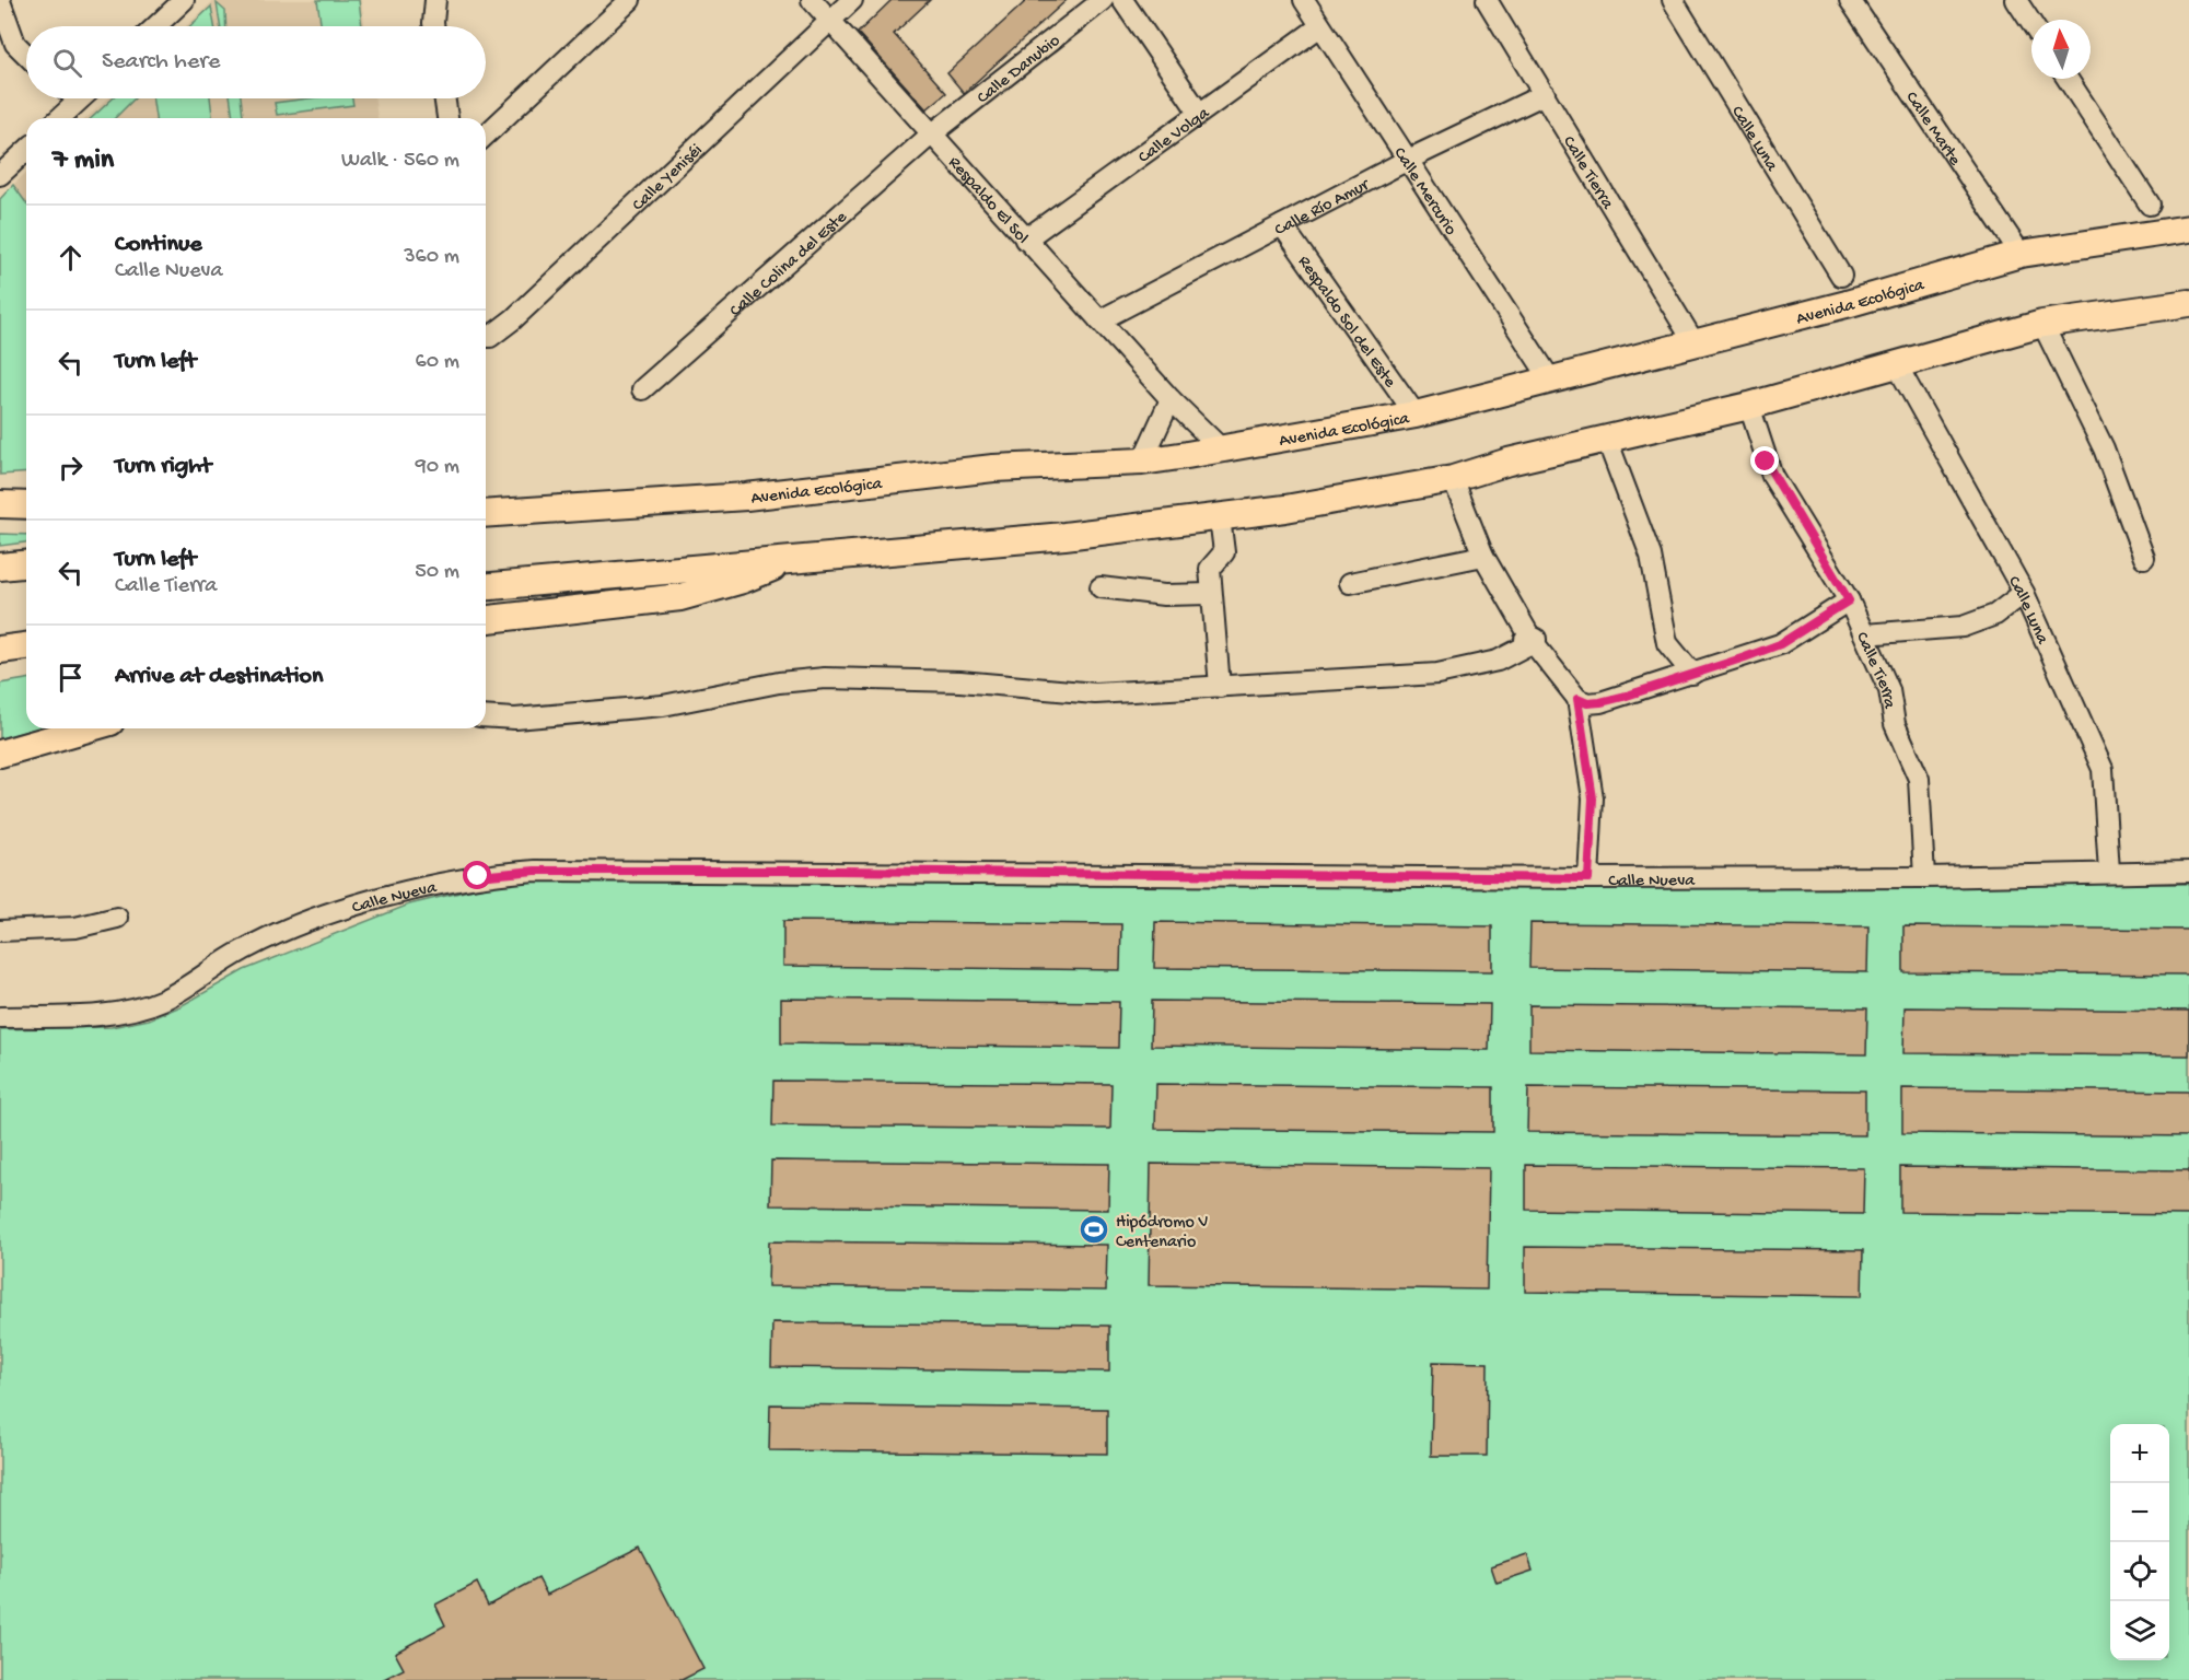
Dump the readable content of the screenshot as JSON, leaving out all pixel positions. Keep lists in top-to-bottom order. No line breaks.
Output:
{"streets":{"main road":["Avenida Ecológica"],"street":["Calle Danubio","Calle Marte","Calle Volga","Calle Luna","Calle Tierra","Calle Yeniséi","Calle Mercurio","Respaldo El Sol","Calle Río Amur","Calle Colina del Este","Respaldo Sol del Este","Calle Nueva"]},"crossings":[["Calle Danubio","Respaldo El Sol"],["Calle Danubio","Calle Colina del Este"],["Calle Marte","Avenida Ecológica"],["Calle Volga","Calle Mercurio"],["Calle Volga","Respaldo El Sol"],["Calle Luna","Calle Nueva"],["Calle Tierra","Calle Río Amur"],["Calle Tierra","Avenida Ecológica"],["Calle Tierra","Calle Nueva"],["Calle Yeniséi","Respaldo El Sol"],["Calle Mercurio","Calle Río Amur"],["Calle Mercurio","Avenida Ecológica"],["Respaldo El Sol","Calle Río Amur"],["Respaldo El Sol","Calle Colina del Este"],["Respaldo El Sol","Avenida Ecológica"],["Calle Río Amur","Respaldo Sol del Este"],["Avenida Ecológica","Respaldo Sol del Este"]],"places":{"sports":["Hipódromo V Centenario"]},"north":"top","page":{"search":"Search here","heading":["7 min","Walk · 560 m"],"list":[["Continue","Calle Nueva","360 m"],["Turn left","60 m"],["Turn right","90 m"],["Turn left","Calle Tierra","50 m"],"Arrive at destination"],"map_buttons":["+","−"]}}
